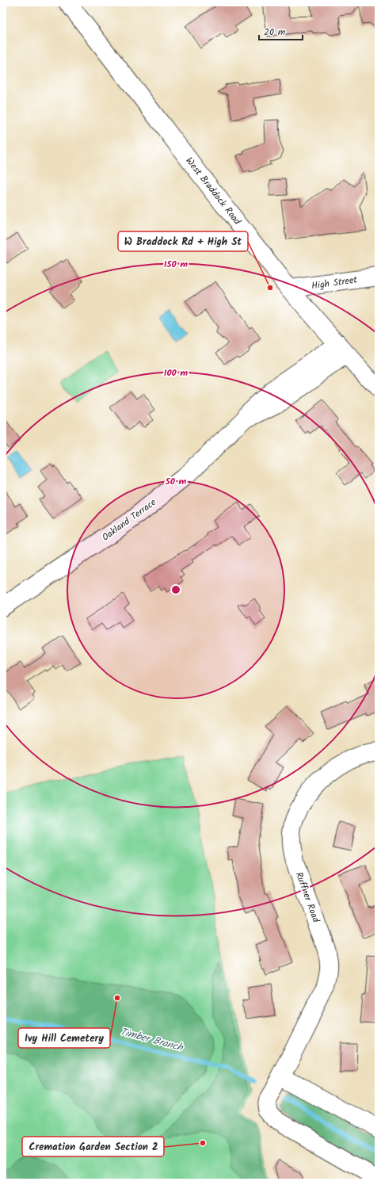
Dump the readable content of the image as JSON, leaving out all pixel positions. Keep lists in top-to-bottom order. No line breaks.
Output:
{"streets":{"street":["West Braddock Road","High Street","Oakland Terrace","Ruffner Road"]},"crossings":[["West Braddock Road","High Street"],["West Braddock Road","Oakland Terrace"]],"water":["Timber Branch"],"places":["W Braddock Rd + High St","Ivy Hill Cemetery","Cremation Garden Section 2"],"scale_bar":"20 m","rings":["150 m","100 m","50 m"]}
